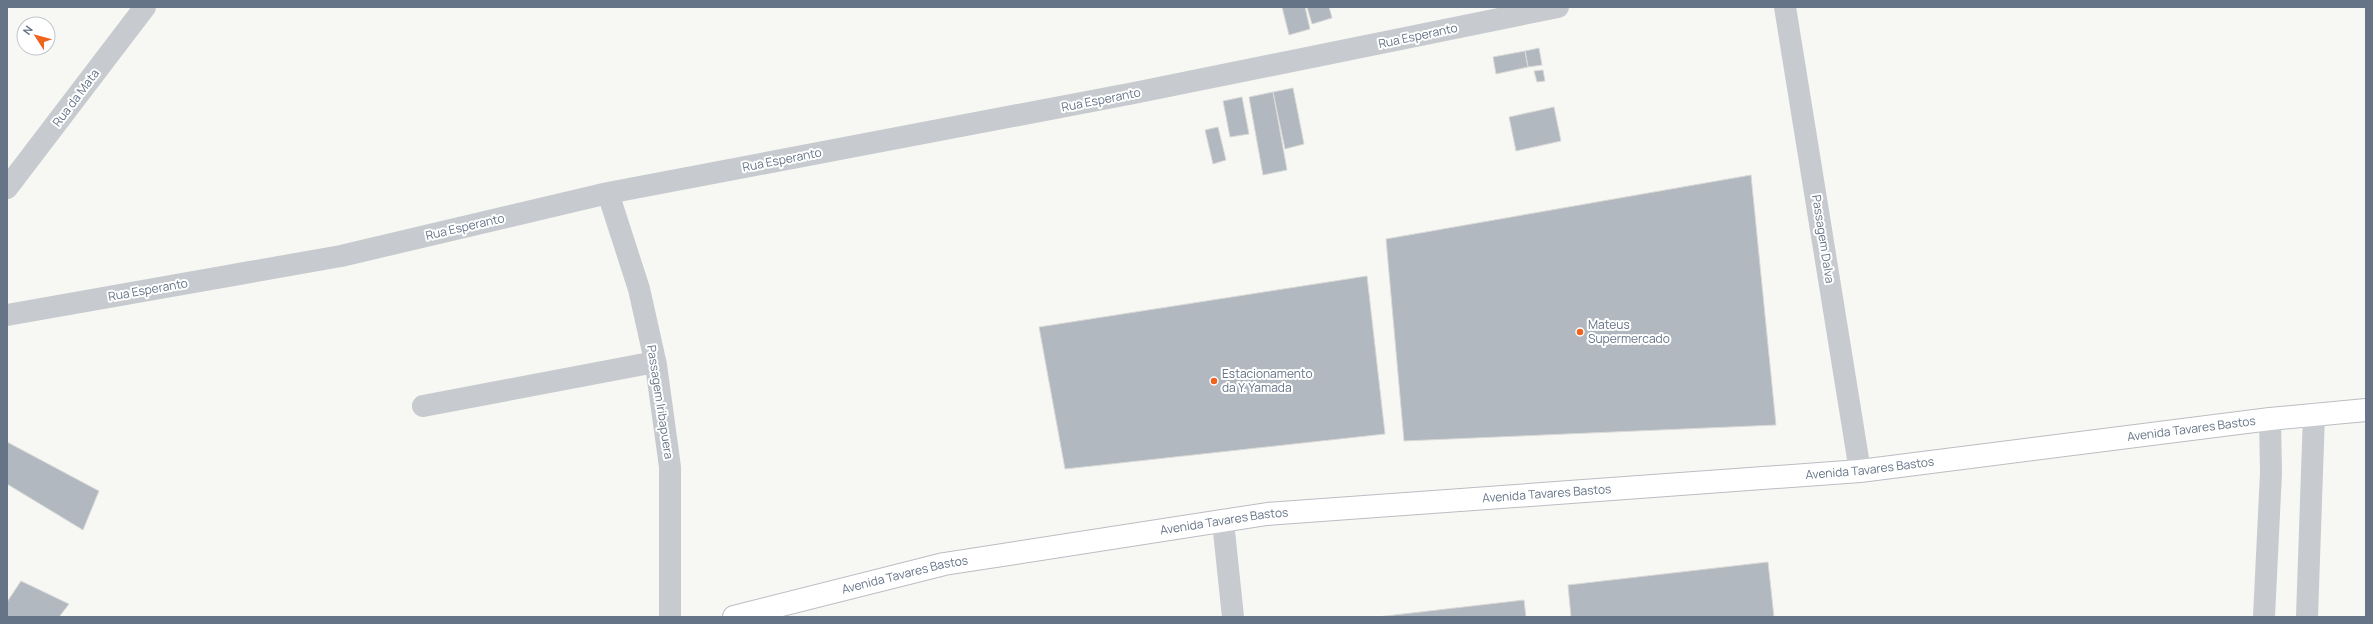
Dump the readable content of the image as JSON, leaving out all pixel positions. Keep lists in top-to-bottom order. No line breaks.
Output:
{"streets":{"main road":["Avenida Tavares Bastos"],"street":["Rua Esperanto","Rua da Mata","Passagem Dalva","Passagem Iribapuera"]},"crossings":[["Rua Esperanto","Passagem Iribapuera"],["Passagem Dalva","Avenida Tavares Bastos"]],"places":["Mateus Supermercado","Estacionamento da Y. Yamada"],"north":"top left"}
